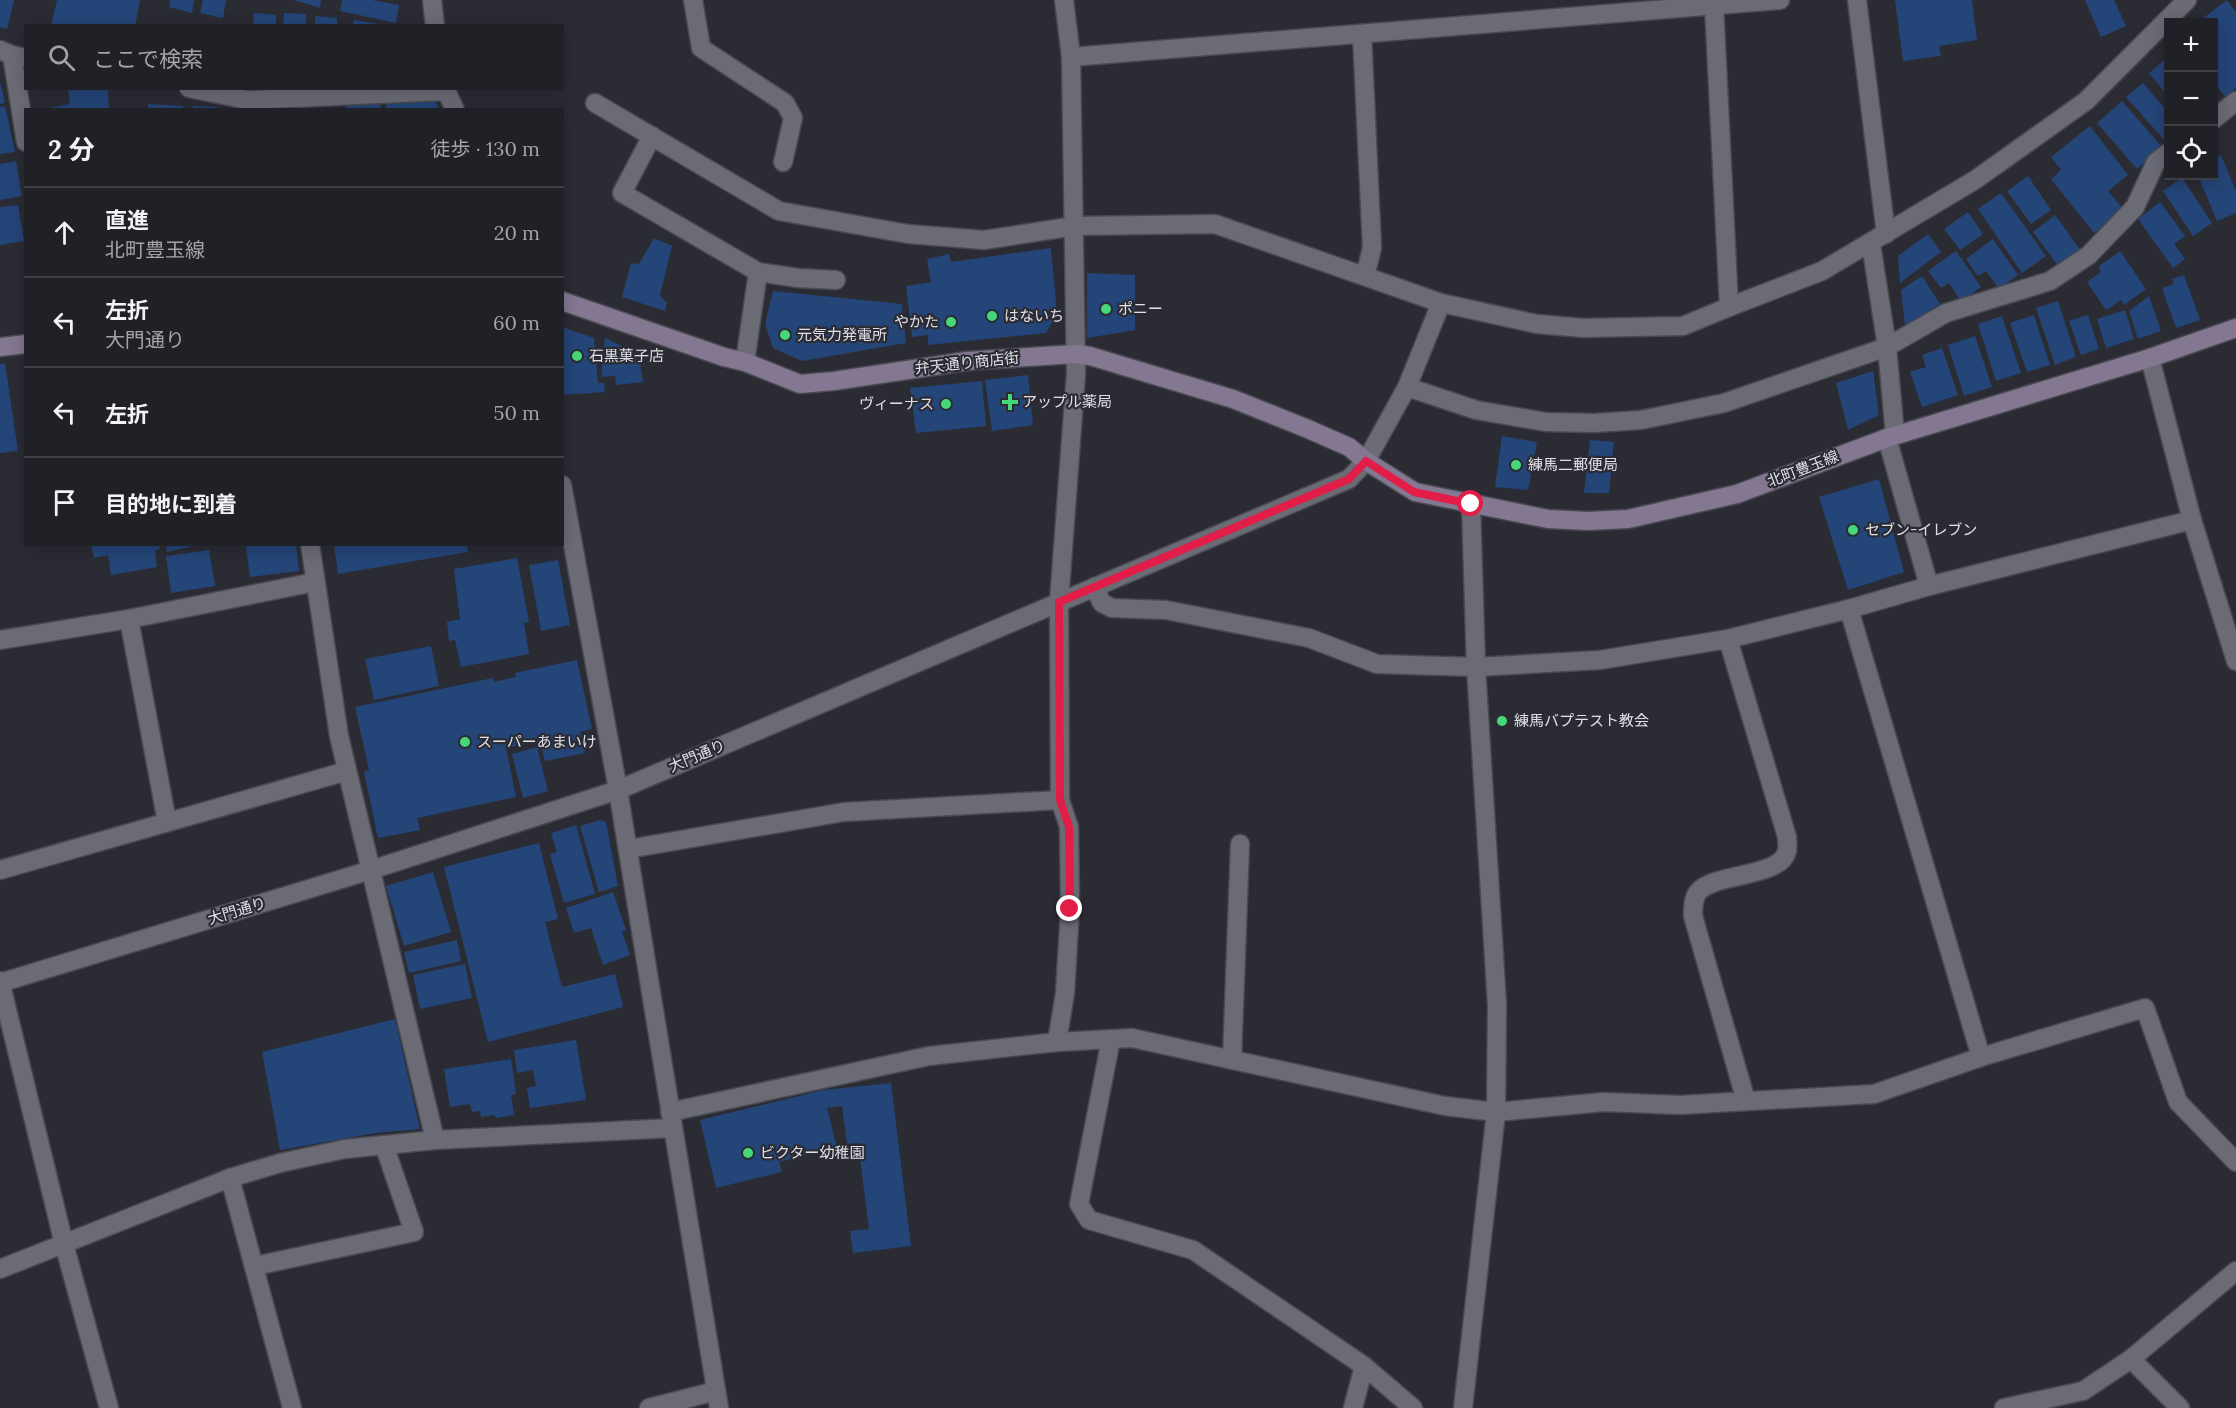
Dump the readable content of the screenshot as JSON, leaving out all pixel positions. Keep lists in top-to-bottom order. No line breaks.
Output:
{"streets":{"main road":["弁天通り商店街","北町豊玉線"],"street":["大門通り"]},"crossings":[["弁天通り商店街","北町豊玉線"],["弁天通り商店街","大門通り"],["北町豊玉線","大門通り"]],"places":{"other":["ポニー","はないち","やかた","元気力発電所","石黒菓子店","ヴィーナス","練馬二郵便局","セブン-イレブン","練馬バプテスト教会","スーパーあまいけ","ビクター幼稚園"],"health":["アップル薬局"]},"page":{"map_buttons":["+","−"],"search":"ここで検索","heading":["2 分","徒歩 · 130 m"],"list":[["直進","北町豊玉線","20 m"],["左折","大門通り","60 m"],["左折","50 m"],"目的地に到着"]}}
